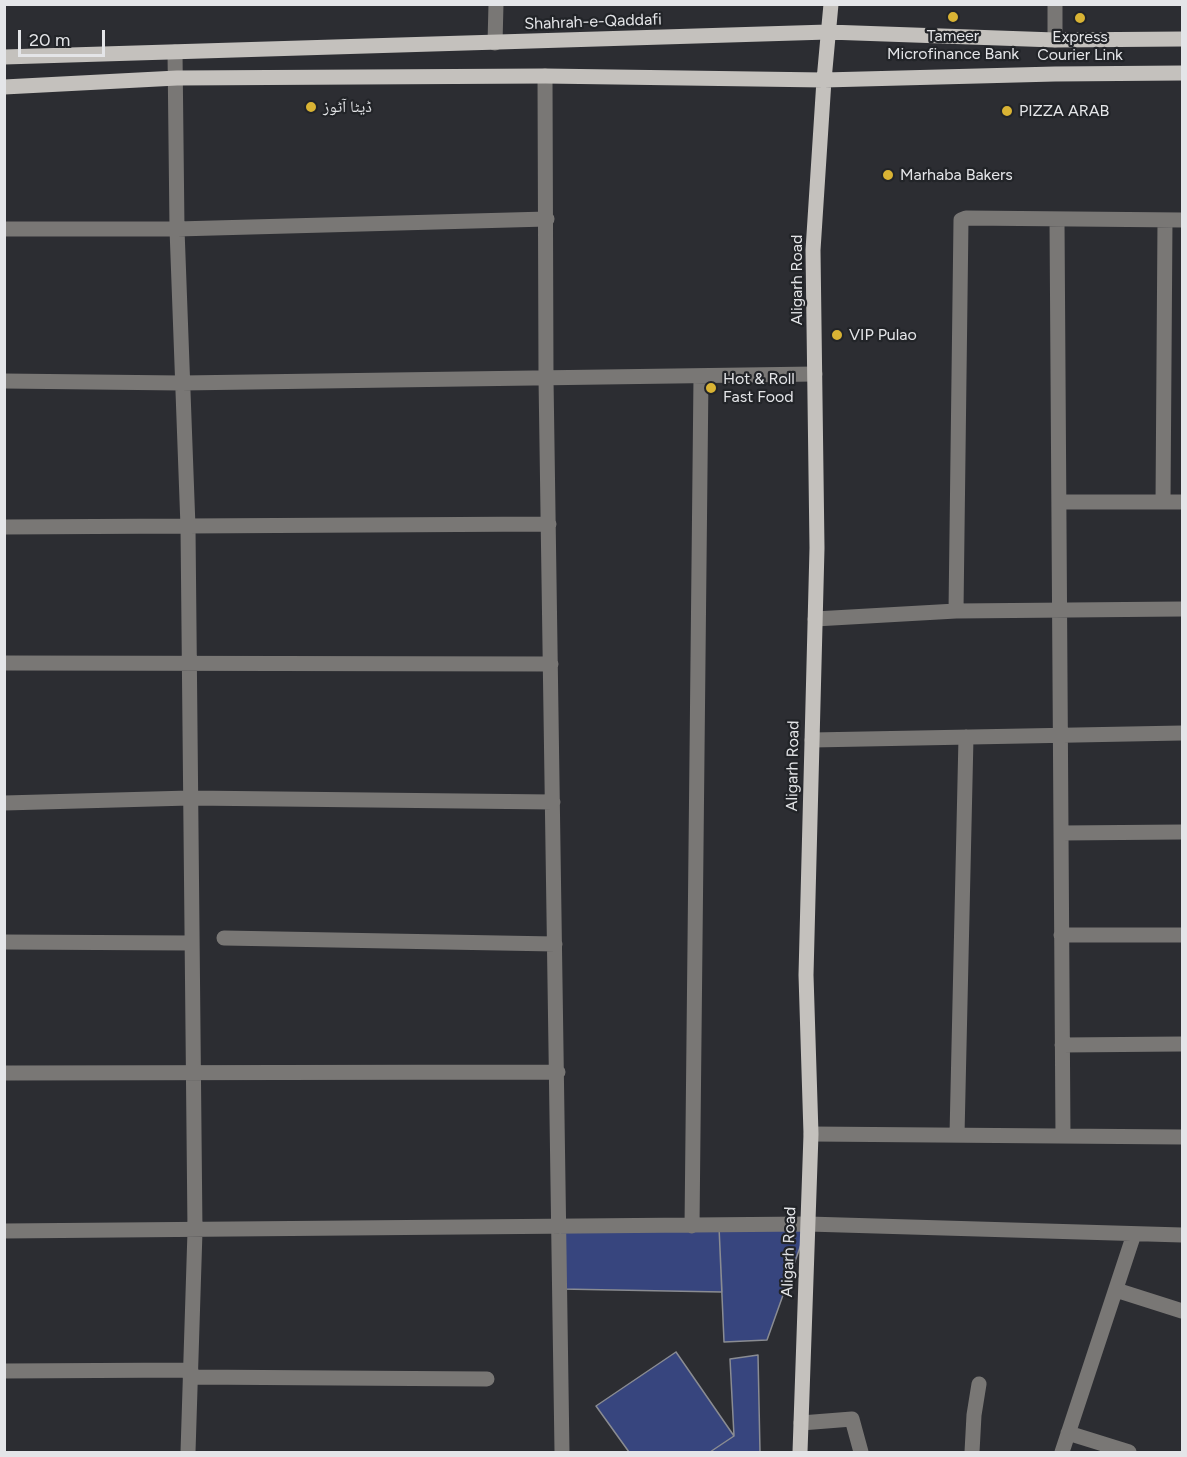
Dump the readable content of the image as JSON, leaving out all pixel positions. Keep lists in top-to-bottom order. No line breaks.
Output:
{"streets":{"main road":["Shahrah-e-Qaddafi","Aligarh Road"]},"crossings":[["Shahrah-e-Qaddafi","Aligarh Road"]],"places":["Tameer Microfinance Bank","Express Courier Link","ڈیٹا آٹوز","PIZZA ARAB","Marhaba Bakers","VIP Pulao","Hot & Roll Fast Food"],"scale_bar":"20 m"}
